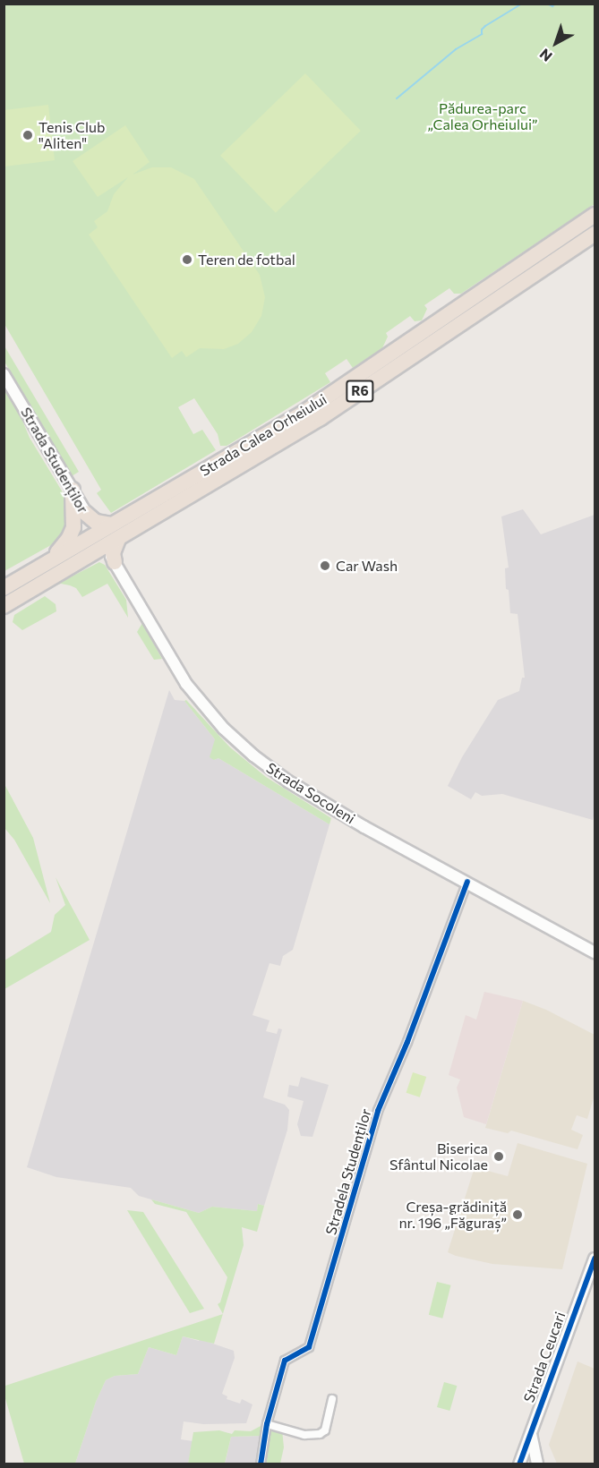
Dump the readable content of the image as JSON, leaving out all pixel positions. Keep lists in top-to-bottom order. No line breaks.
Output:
{"streets":{"highway":["R6","Strada Calea Orheiului"],"main road":["Strada Studenților","Strada Socoleni","Strada Ceucari"],"street":["Stradela Studenților"]},"crossings":[["Strada Calea Orheiului","Strada Studenților"],["Strada Calea Orheiului","Strada Socoleni"],["Strada Studenților","Strada Socoleni"],["Strada Socoleni","Stradela Studenților"]],"parks":["Pădurea-parc „Calea Orheiului”"],"places":["Tenis Club \"Aliten\"","Teren de fotbal","Car Wash","Biserica Sfântul Nicolae","Creșa-grădiniță nr. 196 „Făguraș”"],"north":"bottom left"}
